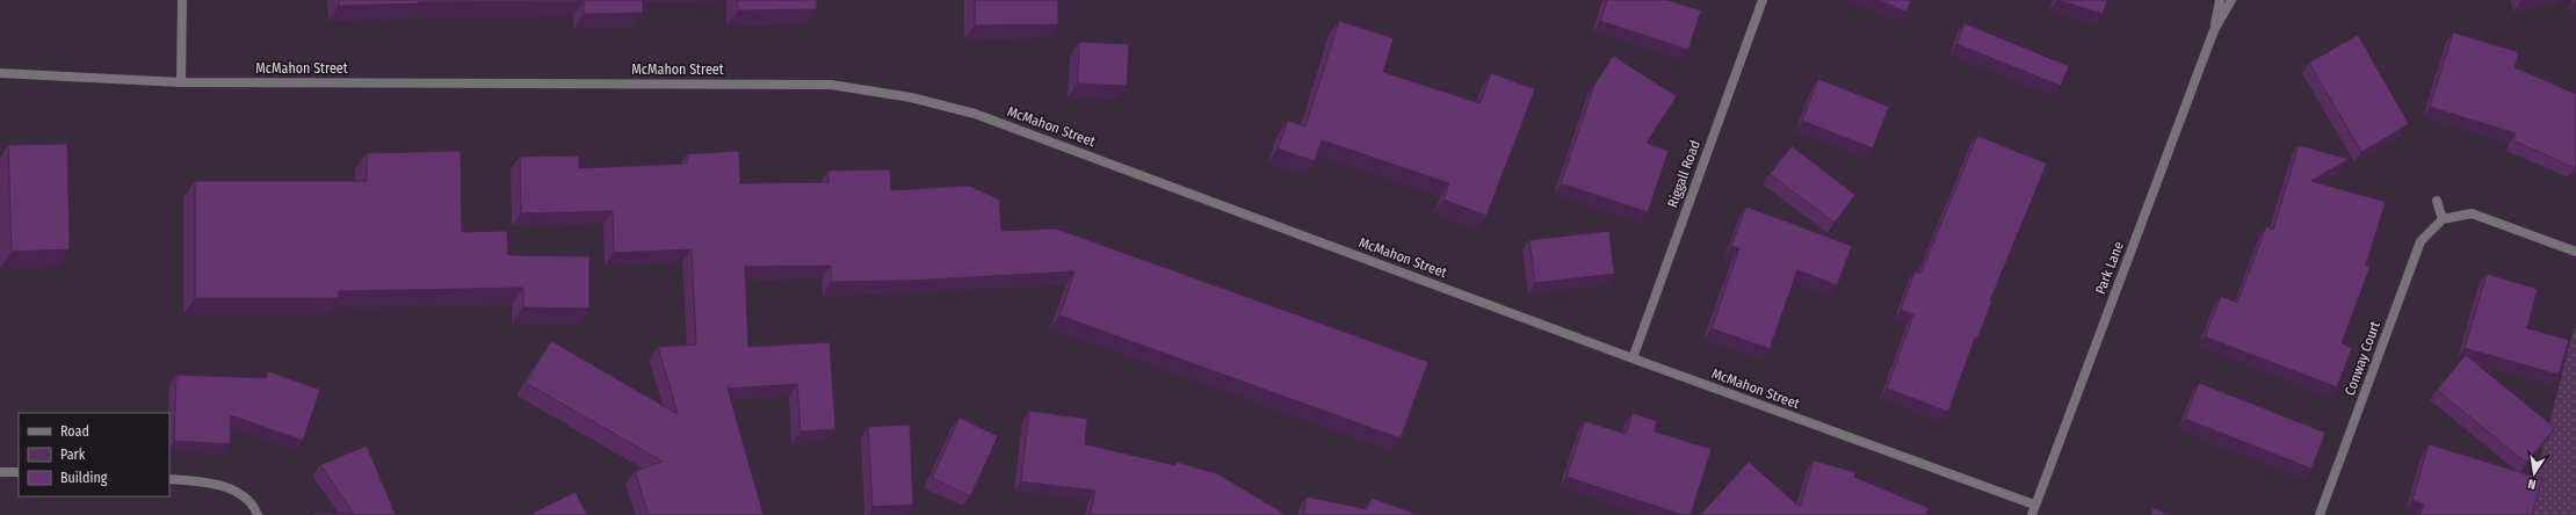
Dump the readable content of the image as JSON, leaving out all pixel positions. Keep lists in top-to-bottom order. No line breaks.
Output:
{"streets":{"street":["McMahon Street","Riggall Road","Park Lane","Conway Court"]},"crossings":[["McMahon Street","Riggall Road"],["McMahon Street","Park Lane"]],"legend":["Road","Park","Building"],"north":"bottom"}
